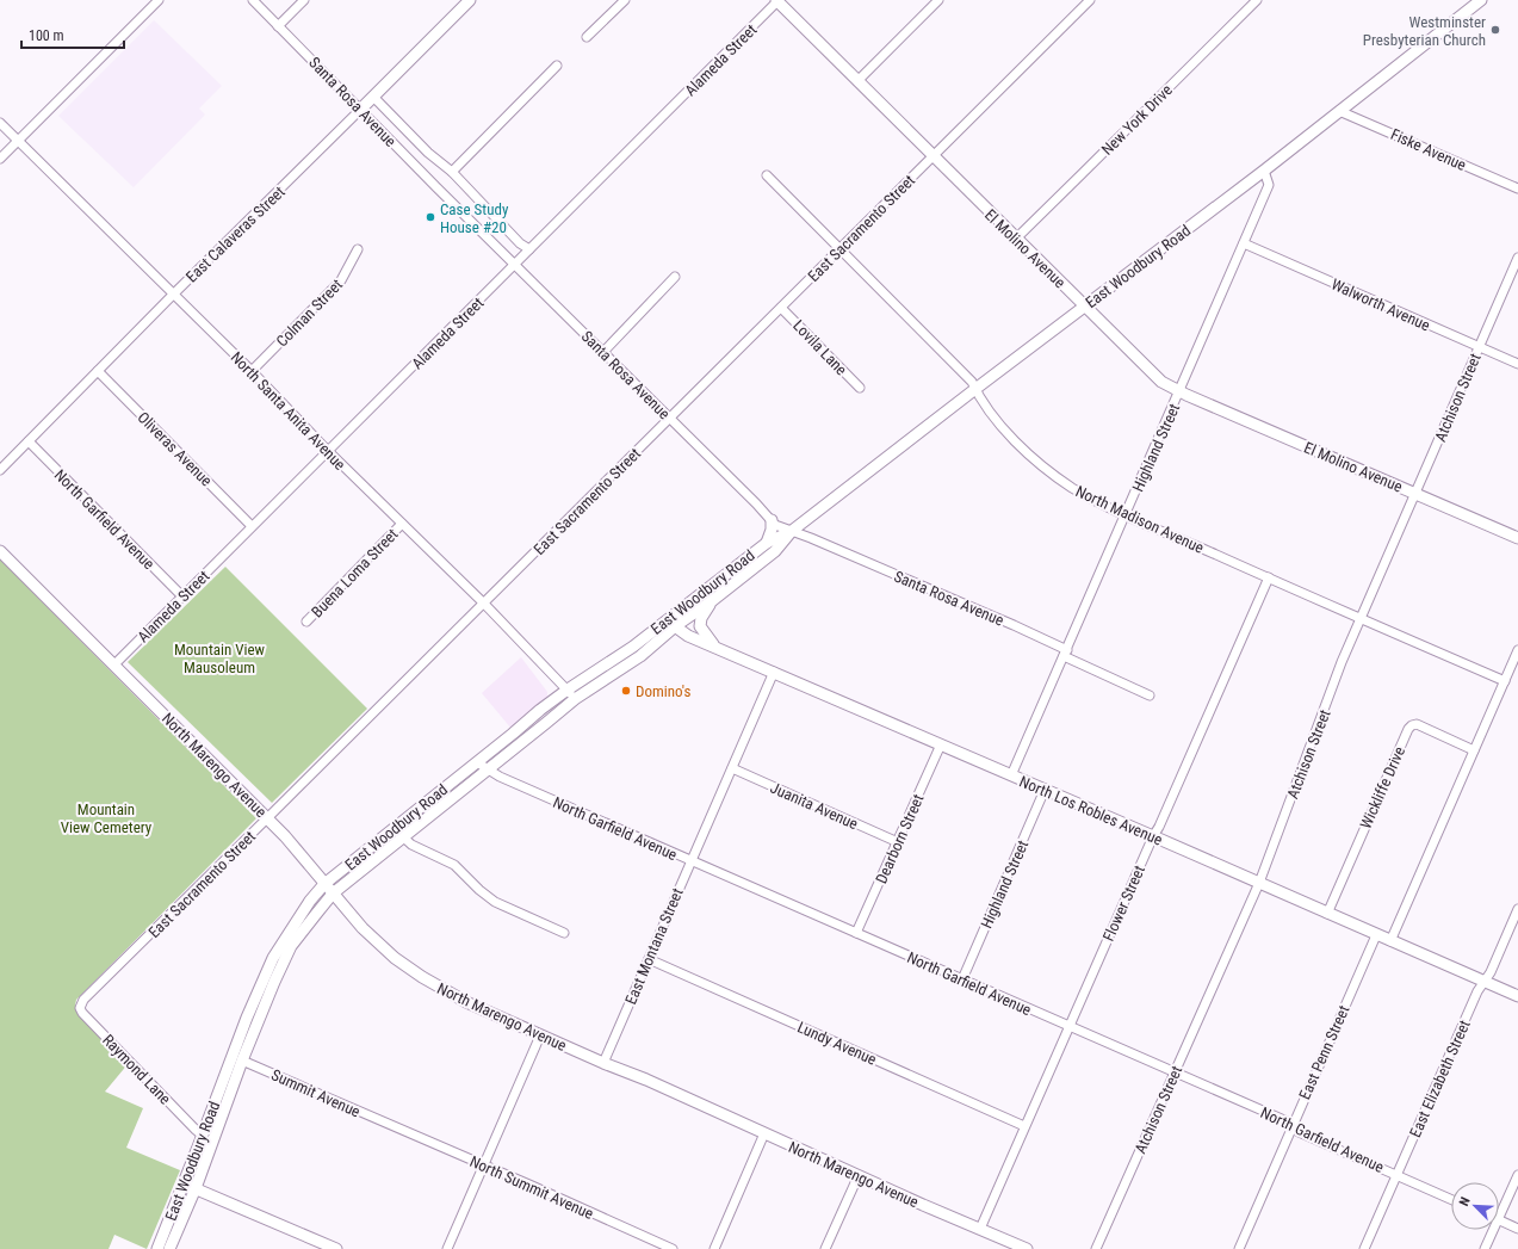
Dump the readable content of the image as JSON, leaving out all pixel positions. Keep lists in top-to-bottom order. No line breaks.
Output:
{"streets":{"street":["Alameda Street","Santa Rosa Avenue","New York Drive","Fiske Avenue","East Sacramento Street","East Calaveras Street","El Molino Avenue","East Woodbury Road","Walworth Avenue","Colman Street","Lovila Lane","Atchison Street","North Santa Anita Avenue","Highland Street","Oliveras Avenue","North Garfield Avenue","North Madison Avenue","Buena Loma Street","North Marengo Avenue","Wickliffe Drive","Juanita Avenue","North Los Robles Avenue","Dearborn Street","Flower Street","East Montana Street","Lundy Avenue","East Penn Street","Raymond Lane","East Elizabeth Street","Summit Avenue","North Summit Avenue"]},"crossings":[["Alameda Street","Santa Rosa Avenue"],["Alameda Street","El Molino Avenue"],["Alameda Street","North Santa Anita Avenue"],["Alameda Street","Oliveras Avenue"],["Alameda Street","North Garfield Avenue"],["Alameda Street","North Marengo Avenue"],["Santa Rosa Avenue","East Sacramento Street"],["Santa Rosa Avenue","East Calaveras Street"],["Santa Rosa Avenue","East Woodbury Road"],["Santa Rosa Avenue","Highland Street"],["New York Drive","El Molino Avenue"],["Fiske Avenue","East Woodbury Road"],["East Sacramento Street","El Molino Avenue"],["East Sacramento Street","Lovila Lane"],["East Sacramento Street","North Santa Anita Avenue"],["East Sacramento Street","North Madison Avenue"],["East Sacramento Street","North Marengo Avenue"],["East Sacramento Street","Raymond Lane"],["East Calaveras Street","North Santa Anita Avenue"],["East Calaveras Street","Oliveras Avenue"],["East Calaveras Street","North Garfield Avenue"],["El Molino Avenue","East Woodbury Road"],["El Molino Avenue","Atchison Street"],["El Molino Avenue","Highland Street"],["East Woodbury Road","North Santa Anita Avenue"],["East Woodbury Road","Highland Street"],["East Woodbury Road","North Garfield Avenue"],["East Woodbury Road","North Madison Avenue"],["East Woodbury Road","North Marengo Avenue"],["East Woodbury Road","North Los Robles Avenue"],["East Woodbury Road","Raymond Lane"],["East Woodbury Road","Summit Avenue"],["Walworth Avenue","Atchison Street"],["Walworth Avenue","Highland Street"],["Colman Street","North Santa Anita Avenue"],["Atchison Street","North Garfield Avenue"],["Atchison Street","North Madison Avenue"],["Atchison Street","North Los Robles Avenue"],["North Santa Anita Avenue","Buena Loma Street"],["Highland Street","North Garfield Avenue"],["Highland Street","North Madison Avenue"],["Highland Street","North Los Robles Avenue"],["North Garfield Avenue","Dearborn Street"],["North Garfield Avenue","Flower Street"],["North Garfield Avenue","East Montana Street"],["North Garfield Avenue","East Penn Street"],["North Garfield Avenue","East Elizabeth Street"],["North Madison Avenue","Flower Street"],["North Marengo Avenue","Flower Street"],["North Marengo Avenue","East Montana Street"],["Wickliffe Drive","North Los Robles Avenue"],["Juanita Avenue","Dearborn Street"],["Juanita Avenue","East Montana Street"],["North Los Robles Avenue","Dearborn Street"],["North Los Robles Avenue","Flower Street"],["North Los Robles Avenue","East Montana Street"],["North Los Robles Avenue","East Penn Street"],["North Los Robles Avenue","East Elizabeth Street"],["Flower Street","Lundy Avenue"],["East Montana Street","Lundy Avenue"],["Summit Avenue","North Summit Avenue"]],"parks":["Mountain View Mausoleum","Mountain View Cemetery"],"places":["Westminster Presbyterian Church","Case Study House #20","Domino's"],"scale_bar":"100 m","north":"top left"}
